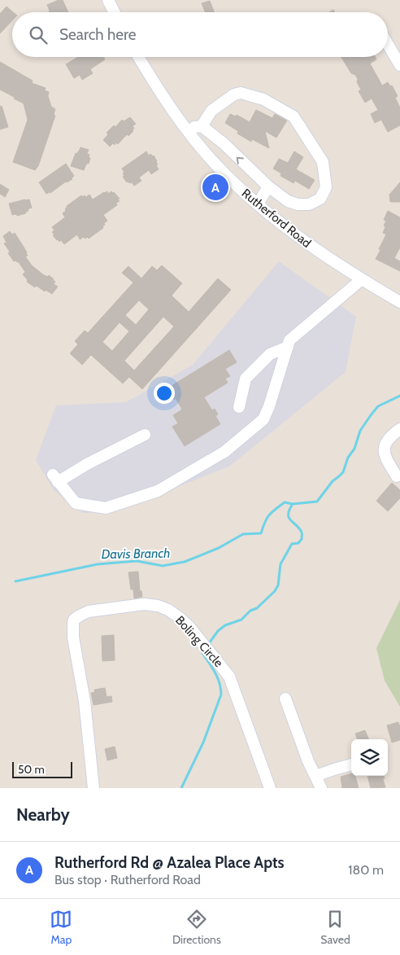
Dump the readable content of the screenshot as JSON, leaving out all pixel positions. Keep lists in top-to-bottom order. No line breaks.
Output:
{"streets":{"street":["Rutherford Road","Boling Circle"]},"water":["Davis Branch"],"scale_bar":"50 m","page":{"search":"Search here","pins":"A","scale":"50 m","heading":"Nearby","list":[{"mark":"A","name":"Rutherford Rd @ Azalea Place Apts","note":"Bus stop · Rutherford Road","value":"180 m"}],"nav":["Map","Directions","Saved"]}}
